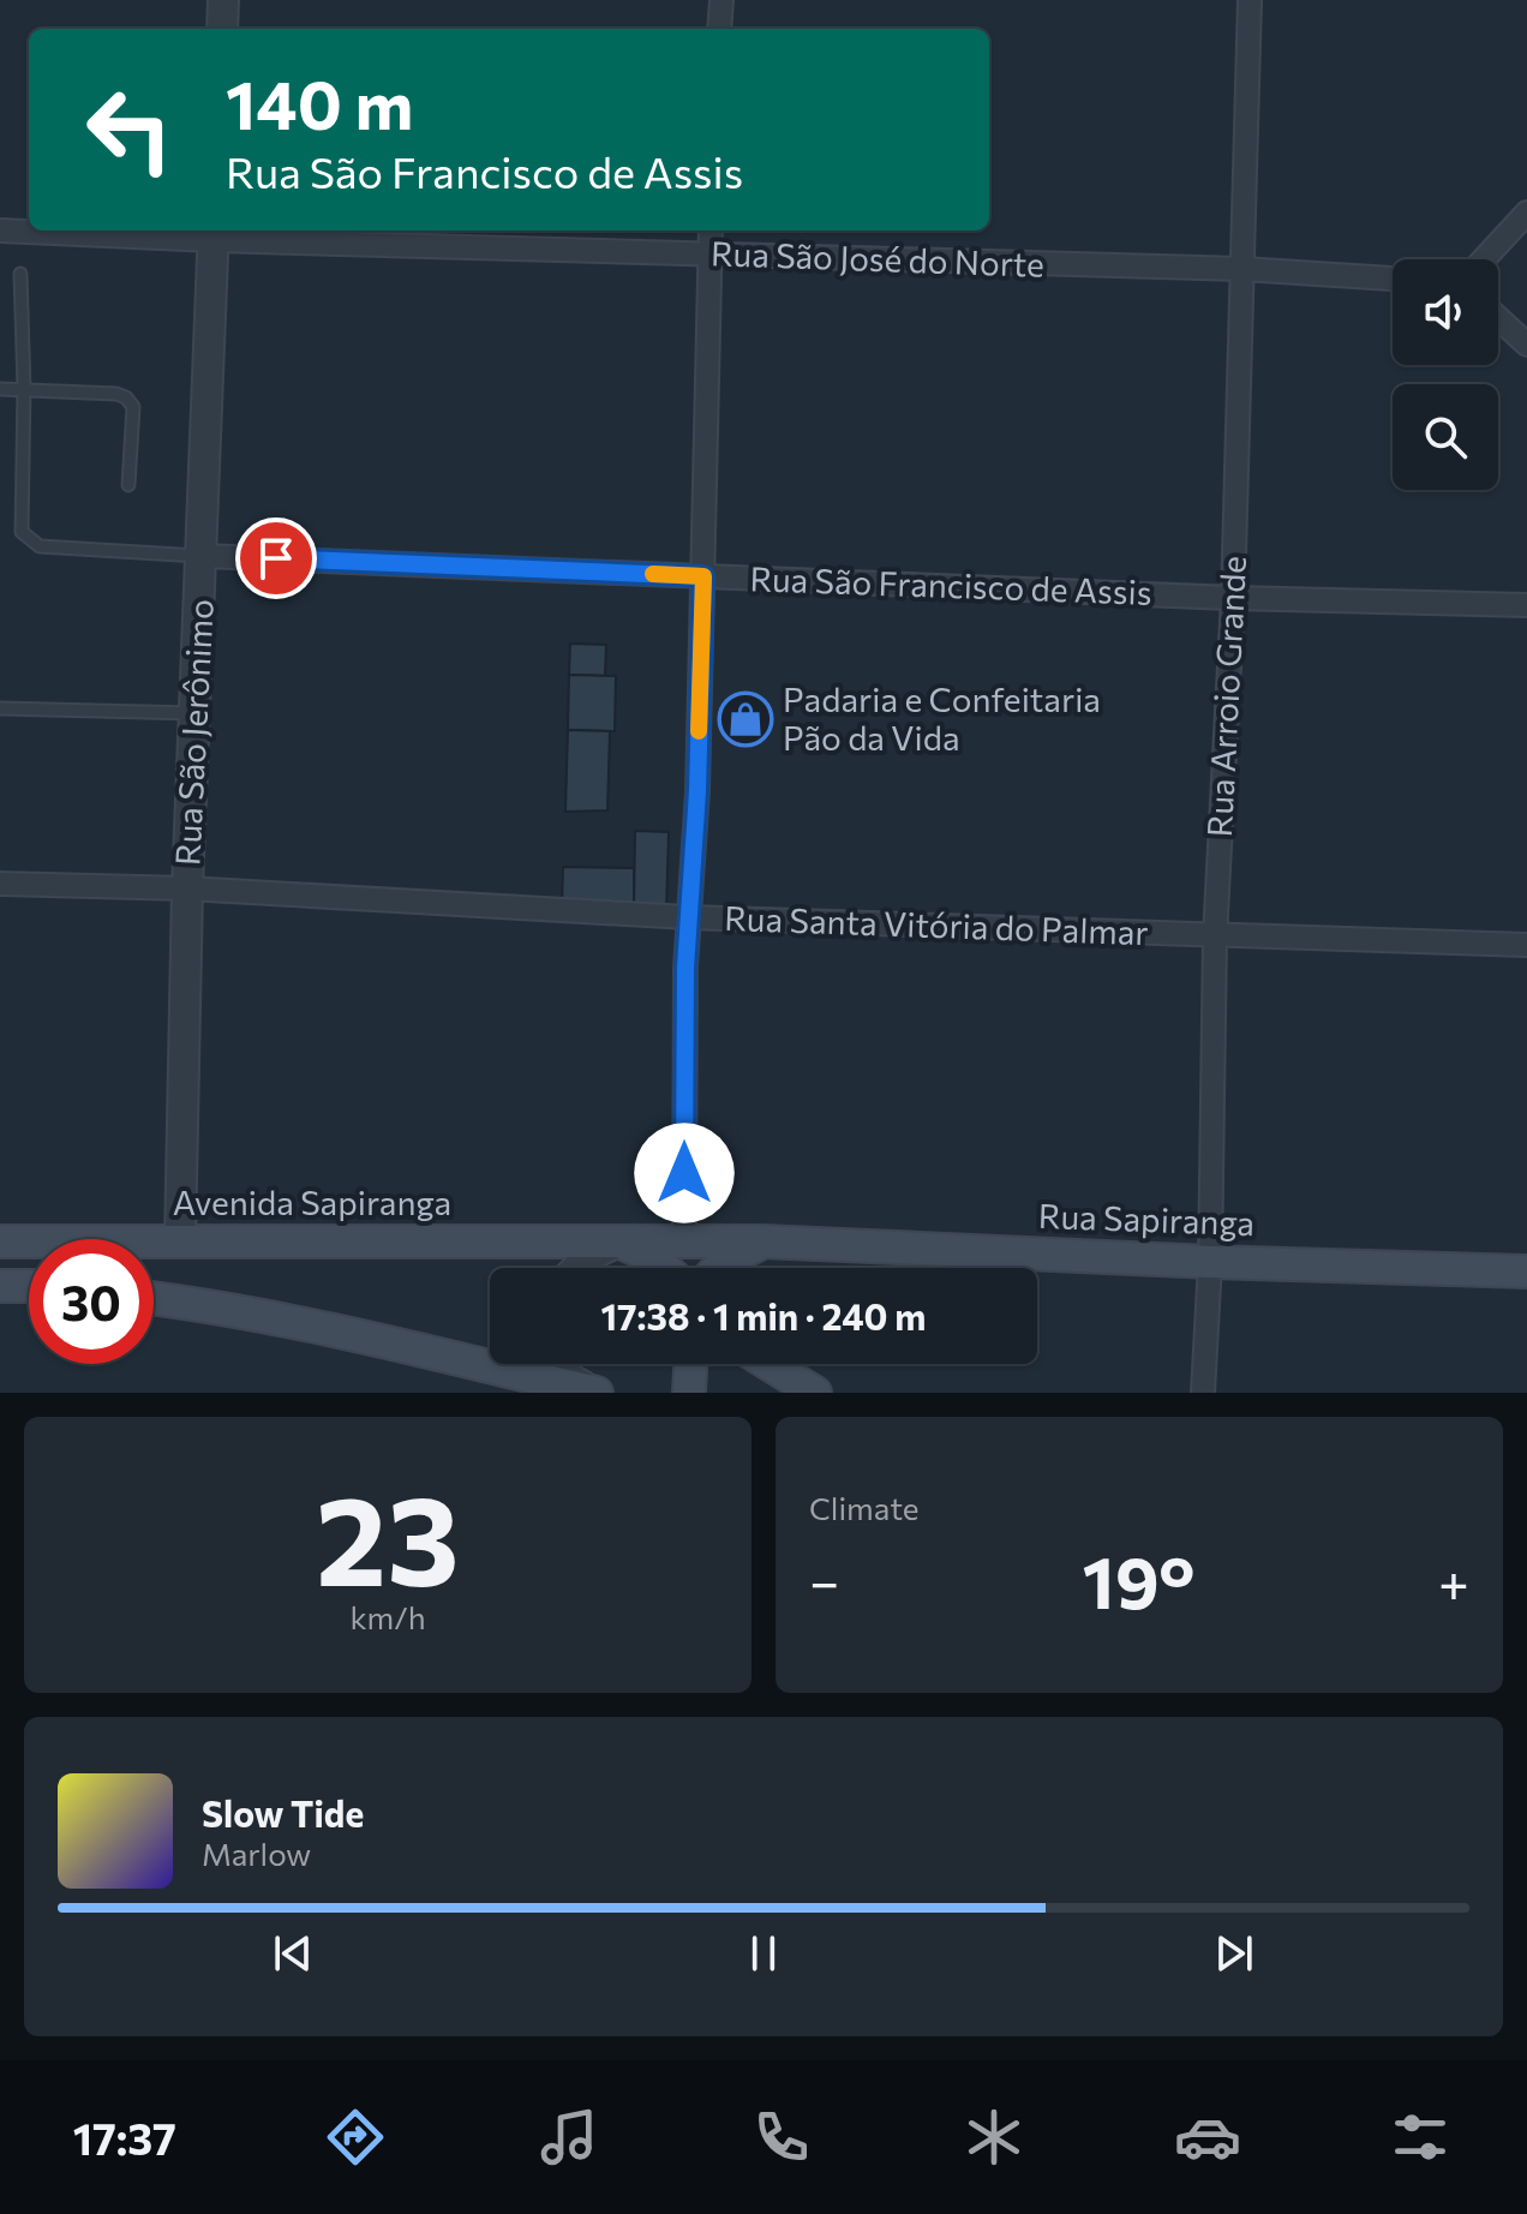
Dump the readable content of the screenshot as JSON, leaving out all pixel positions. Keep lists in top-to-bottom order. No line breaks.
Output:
{"streets":{"main road":["Avenida Sapiranga","Rua Sapiranga"],"street":["Rua São José do Norte","Rua São Francisco de Assis","Rua Arroio Grande","Rua São Jerônimo","Rua Santa Vitória do Palmar"]},"crossings":[["Rua São José do Norte","Rua Arroio Grande"],["Rua São José do Norte","Rua São Jerônimo"],["Rua São Francisco de Assis","Rua Arroio Grande"],["Rua São Francisco de Assis","Rua São Jerônimo"],["Rua Arroio Grande","Rua Santa Vitória do Palmar"],["Rua Arroio Grande","Rua Sapiranga"],["Rua São Jerônimo","Rua Santa Vitória do Palmar"],["Rua São Jerônimo","Avenida Sapiranga"],["Avenida Sapiranga","Rua Sapiranga"]],"places":{"shop":["Padaria e Confeitaria Pão da Vida"]},"page":{"turn":["140 m","Rua São Francisco de Assis"],"limit":"30","trip":"17:38 · 1 min · 240 m","tile":[["23","km/h"],"Climate"],"heat":["−","19°","+"],"song":["Slow Tide","Marlow"],"tabs":"17:37"}}
